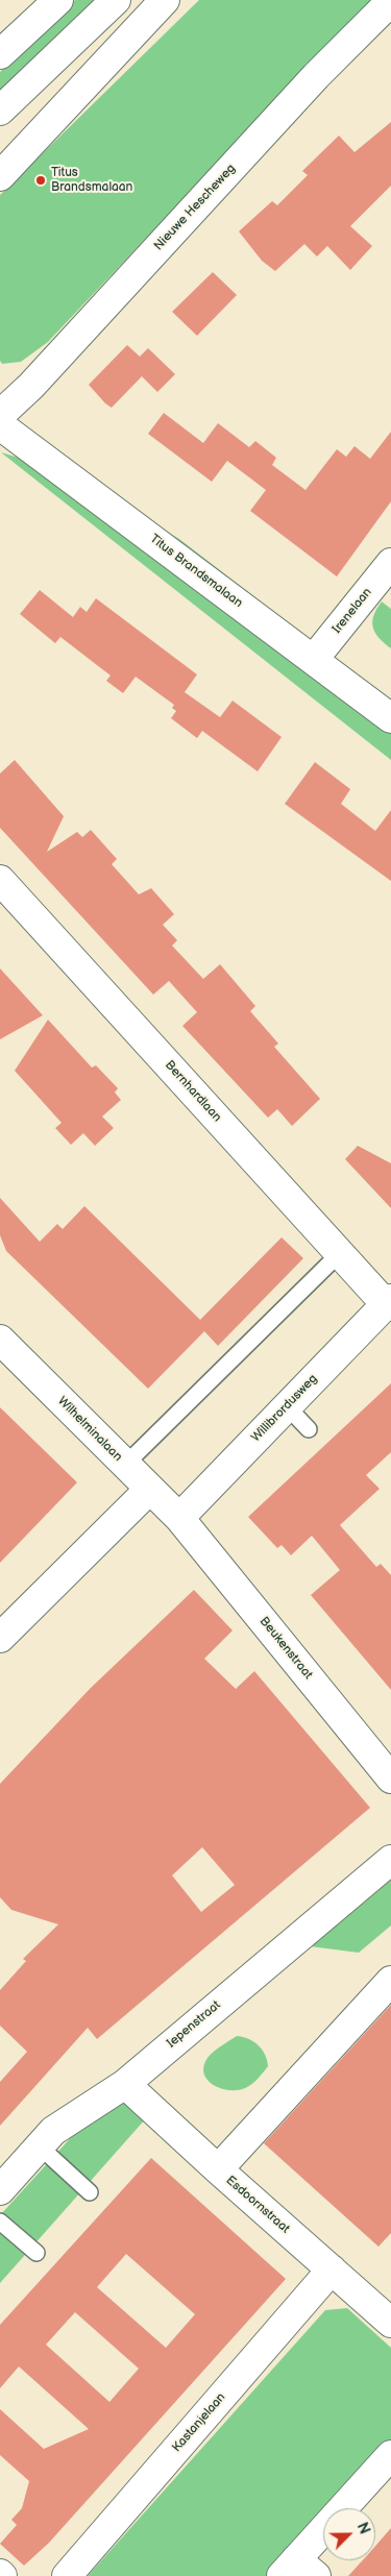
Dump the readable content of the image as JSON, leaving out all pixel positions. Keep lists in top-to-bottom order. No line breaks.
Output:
{"streets":{"street":["Nieuwe Hescheweg","Titus Brandsmalaan","Irenelaan","Bernhardlaan","Willibrordusweg","Wilhelminalaan","Beukenstraat","Iepenstraat","Esdoornstraat","Kastanjelaan"]},"crossings":[["Titus Brandsmalaan","Irenelaan"],["Bernhardlaan","Willibrordusweg"],["Willibrordusweg","Wilhelminalaan"],["Willibrordusweg","Beukenstraat"],["Wilhelminalaan","Beukenstraat"],["Iepenstraat","Esdoornstraat"],["Esdoornstraat","Kastanjelaan"]],"places":["Titus Brandsmalaan"],"north":"top right"}
